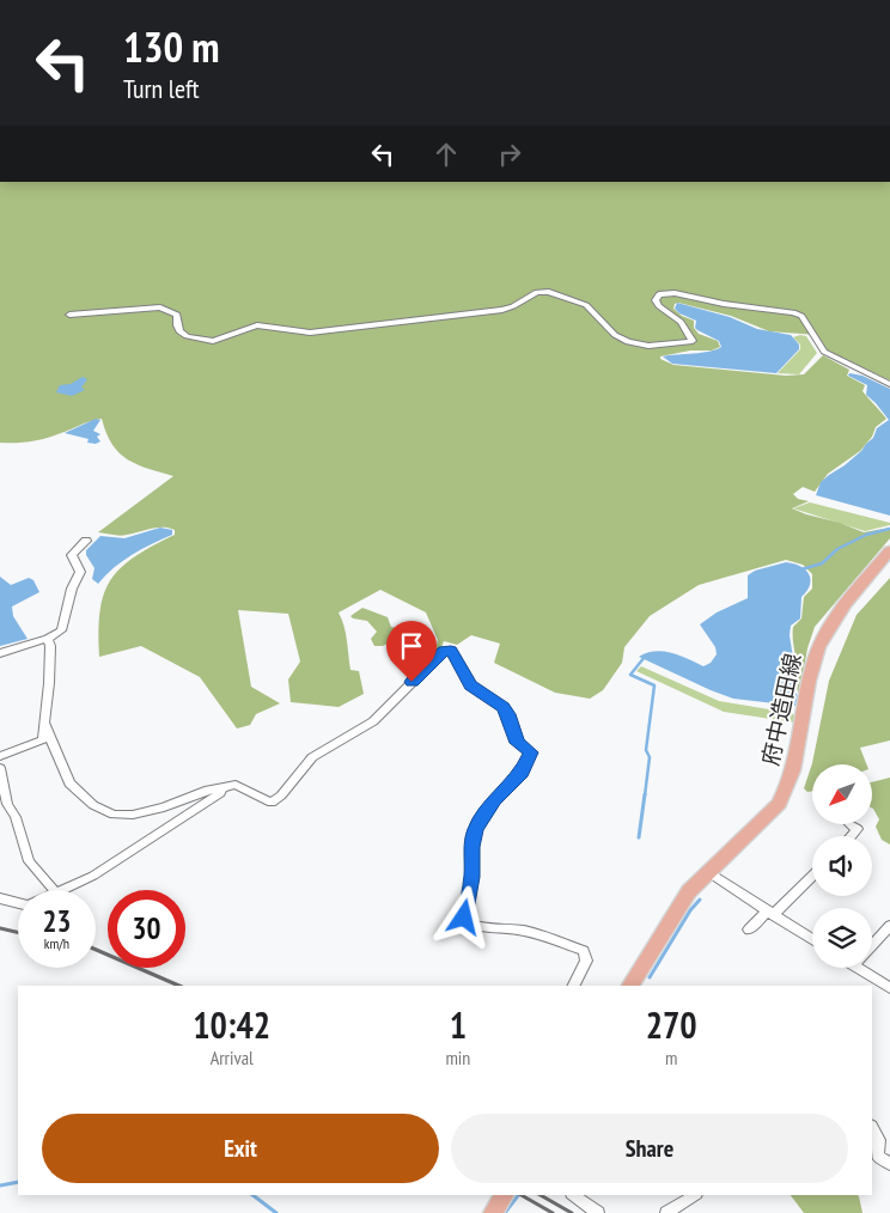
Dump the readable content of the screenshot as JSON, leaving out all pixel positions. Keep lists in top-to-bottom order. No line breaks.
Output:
{"streets":{"main road":["府中造田線"]},"north":"bottom left","page":{"turn":["130 m","Turn left"],"speed":"23 km/h","limit":"30","eta":["10:42","Arrival","1","min","270","m"],"buttons":["Exit","Share"]}}
